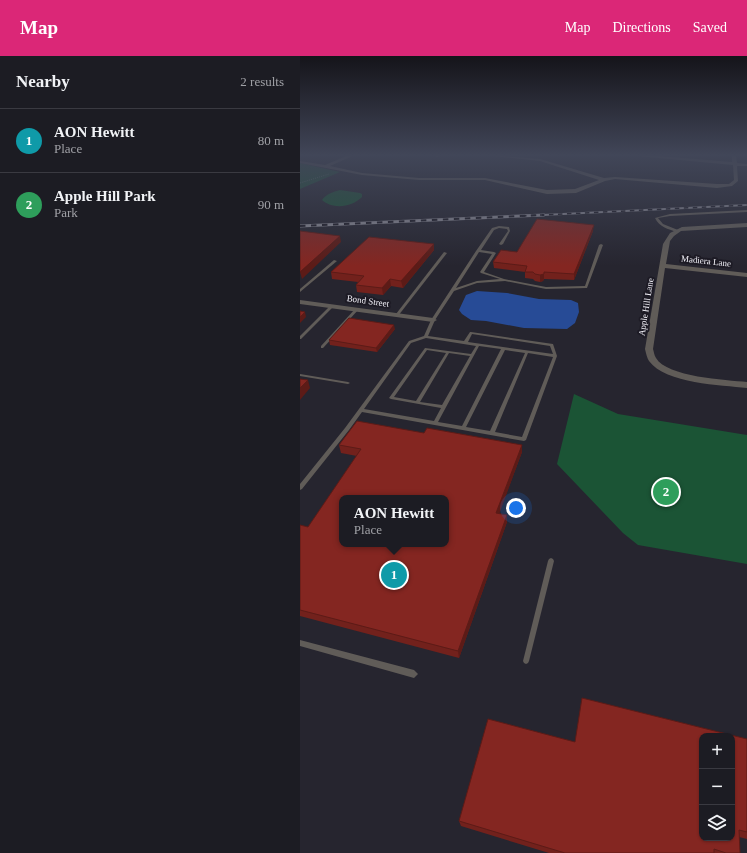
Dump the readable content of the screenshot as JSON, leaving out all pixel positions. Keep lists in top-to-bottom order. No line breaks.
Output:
{"streets":{"street":["Madiera Lane","Bond Street","Apple Hill Lane"]},"crossings":[["Madiera Lane","Apple Hill Lane"]],"page":{"header":"Map","nav":["Map","Directions","Saved"],"heading":["Nearby","2 results"],"list":[{"mark":"1","name":"AON Hewitt","note":"Place","value":"80 m"},{"mark":"2","name":"Apple Hill Park","note":"Park","value":"90 m"}],"pins":["2","1"],"popup":["AON Hewitt","Place"],"map_buttons":["+","−"]}}
